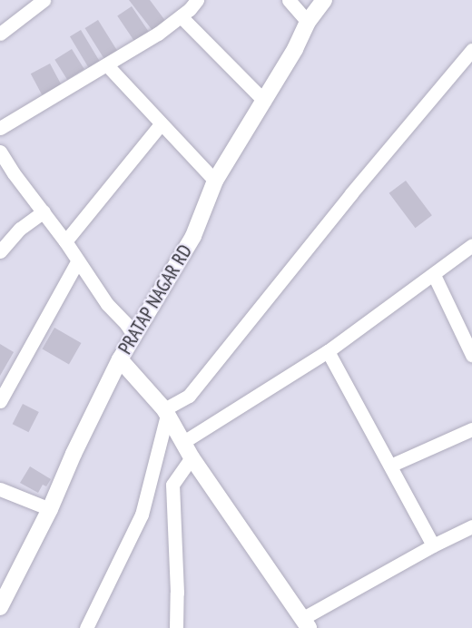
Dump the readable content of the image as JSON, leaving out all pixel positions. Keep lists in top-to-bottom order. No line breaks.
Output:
{"streets":{"street":["PRATAP NAGAR RD"]}}
